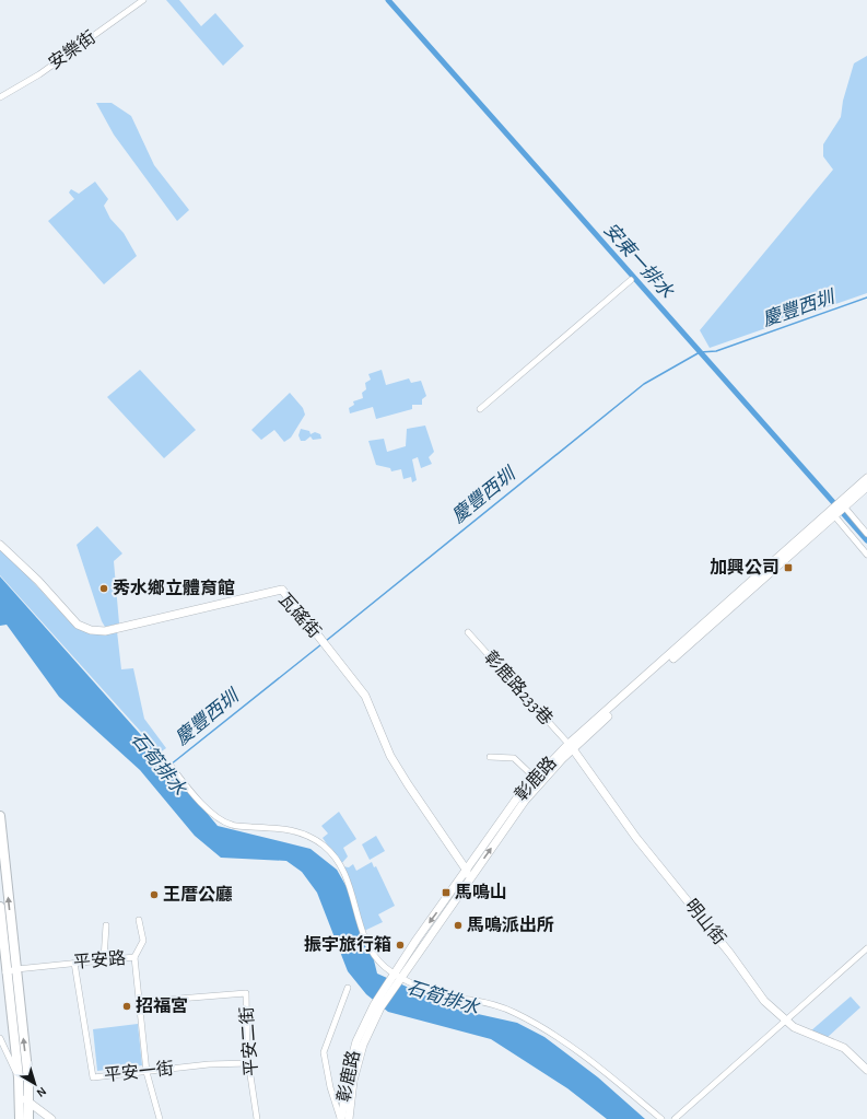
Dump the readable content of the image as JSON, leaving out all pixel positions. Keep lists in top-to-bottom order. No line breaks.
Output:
{"streets":{"main road":["瓦磘街","彰鹿路","明山街"],"street":["安樂街","彰鹿路233巷","平安路","平安二街","平安一街"]},"crossings":[["瓦磘街","彰鹿路"],["彰鹿路233巷","彰鹿路"],["彰鹿路233巷","明山街"],["彰鹿路","明山街"],["平安路","平安二街"],["平安路","平安一街"],["平安二街","平安一街"]],"water":["安東一排水","慶豐西圳","石筍排水"],"places":{"transit":["加興公司","馬鳴山"],"other":["秀水鄉立體育館","王厝公廳","馬鳴派出所","振宇旅行箱","招福宮"]},"north":"bottom right"}
